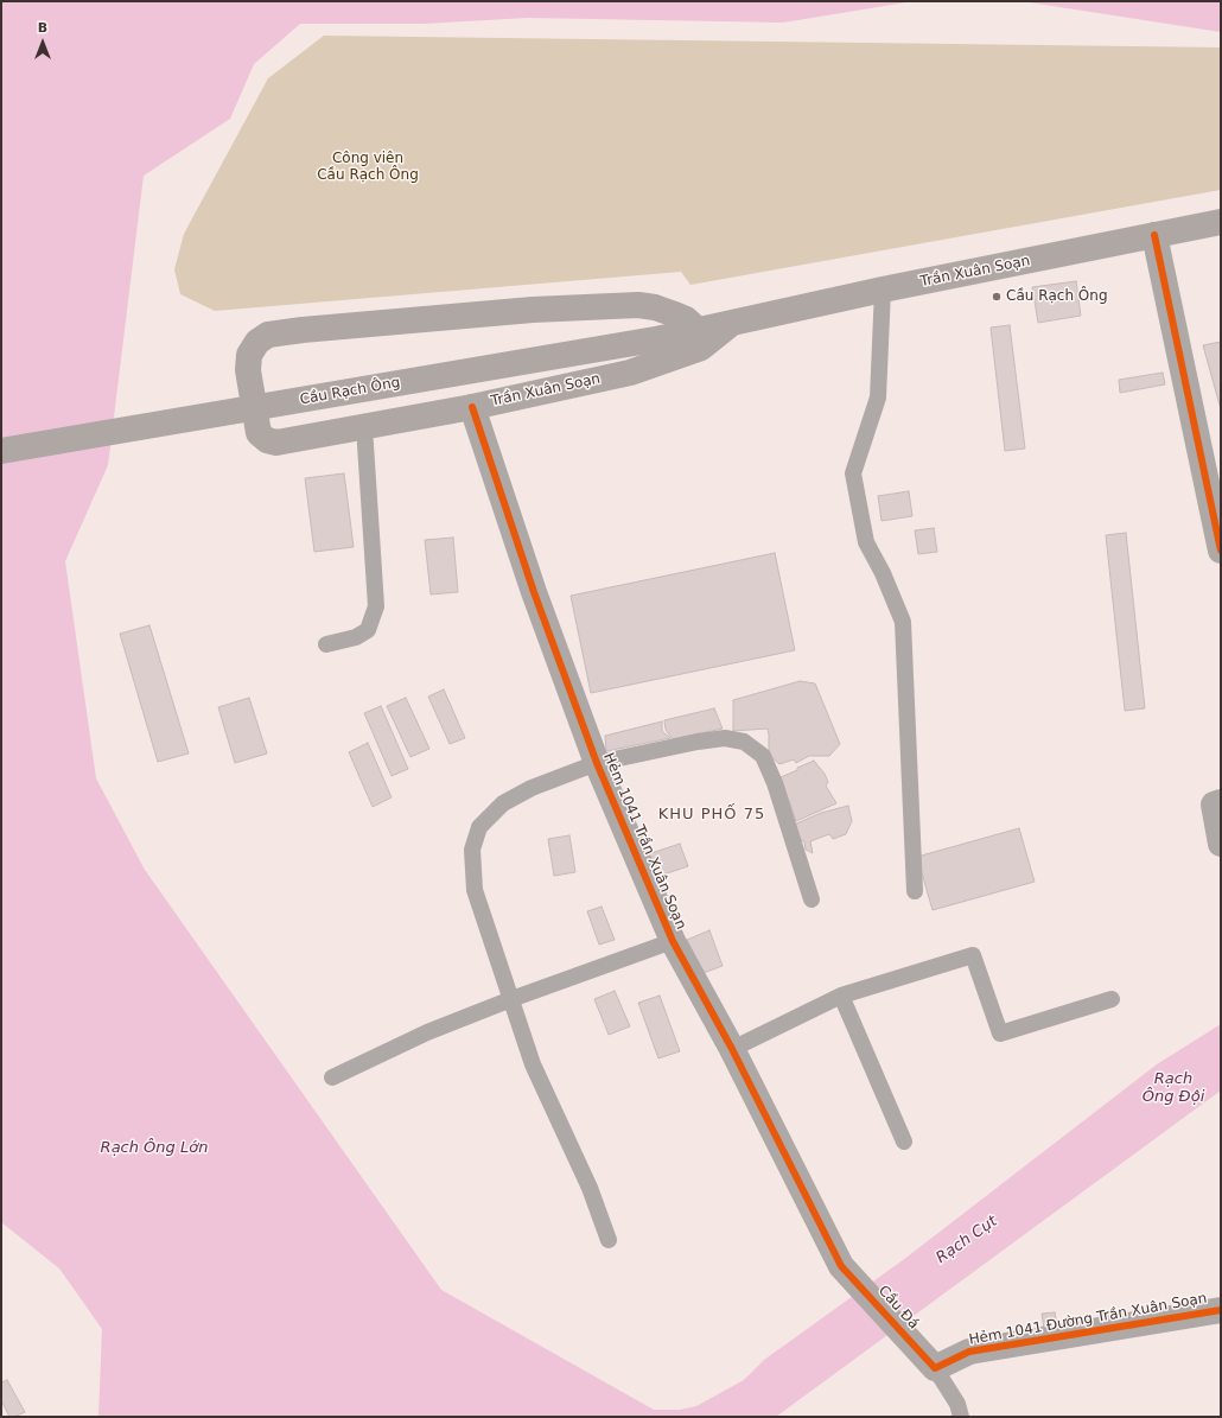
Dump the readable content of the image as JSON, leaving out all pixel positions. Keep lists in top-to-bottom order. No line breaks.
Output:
{"streets":{"main road":["Trần Xuân Soạn","Cầu Rạch Ông"],"street":["Hẻm 1041 Trần Xuân Soạn","Cầu Đá","Hẻm 1041 Đường Trần Xuân Soạn"]},"crossings":[["Trần Xuân Soạn","Cầu Rạch Ông"],["Trần Xuân Soạn","Hẻm 1041 Trần Xuân Soạn"],["Hẻm 1041 Trần Xuân Soạn","Cầu Đá"],["Cầu Đá","Hẻm 1041 Đường Trần Xuân Soạn"]],"districts":["KHU PHỐ 75"],"water":["Rạch Ông Đội","Rạch Ông Lớn","Rạch Cụt"],"parks":["Công viên Cầu Rạch Ông"],"places":["Cầu Rạch Ông"],"north":"top"}
